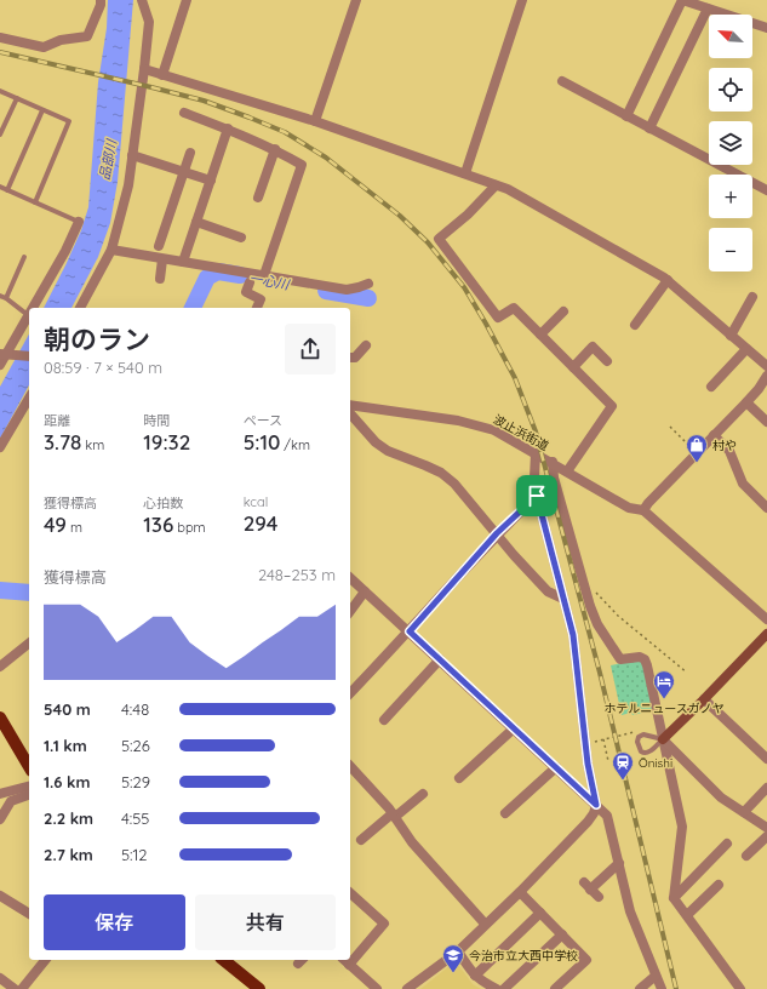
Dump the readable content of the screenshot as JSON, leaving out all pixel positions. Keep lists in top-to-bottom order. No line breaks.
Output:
{"streets":{"street":["波止浜街道"]},"water":["品部川","一心川"],"places":{"shop":["村や"],"hotel":["ホテルニュースガノヤ"],"station":["Ōnishi"],"school or university":["今治市立大西中学校"]},"north":"top left","page":{"map_buttons":["+","−"],"heading":["朝のラン","08:59 · 7 × 540 m"],"stats":[["距離","3.78 km"],["時間","19:32"],["ペース","5:10 /km"],["獲得標高","49 m"],["心拍数","136 bpm"],["kcal","294"]],"chart":["獲得標高","248–253 m"],"list":[{"name":"540 m","note":"4:48"},{"name":"1.1 km","note":"5:26"},{"name":"1.6 km","note":"5:29"},{"name":"2.2 km","note":"4:55"},{"name":"2.7 km","note":"5:12"}],"buttons":["保存","共有"]}}
